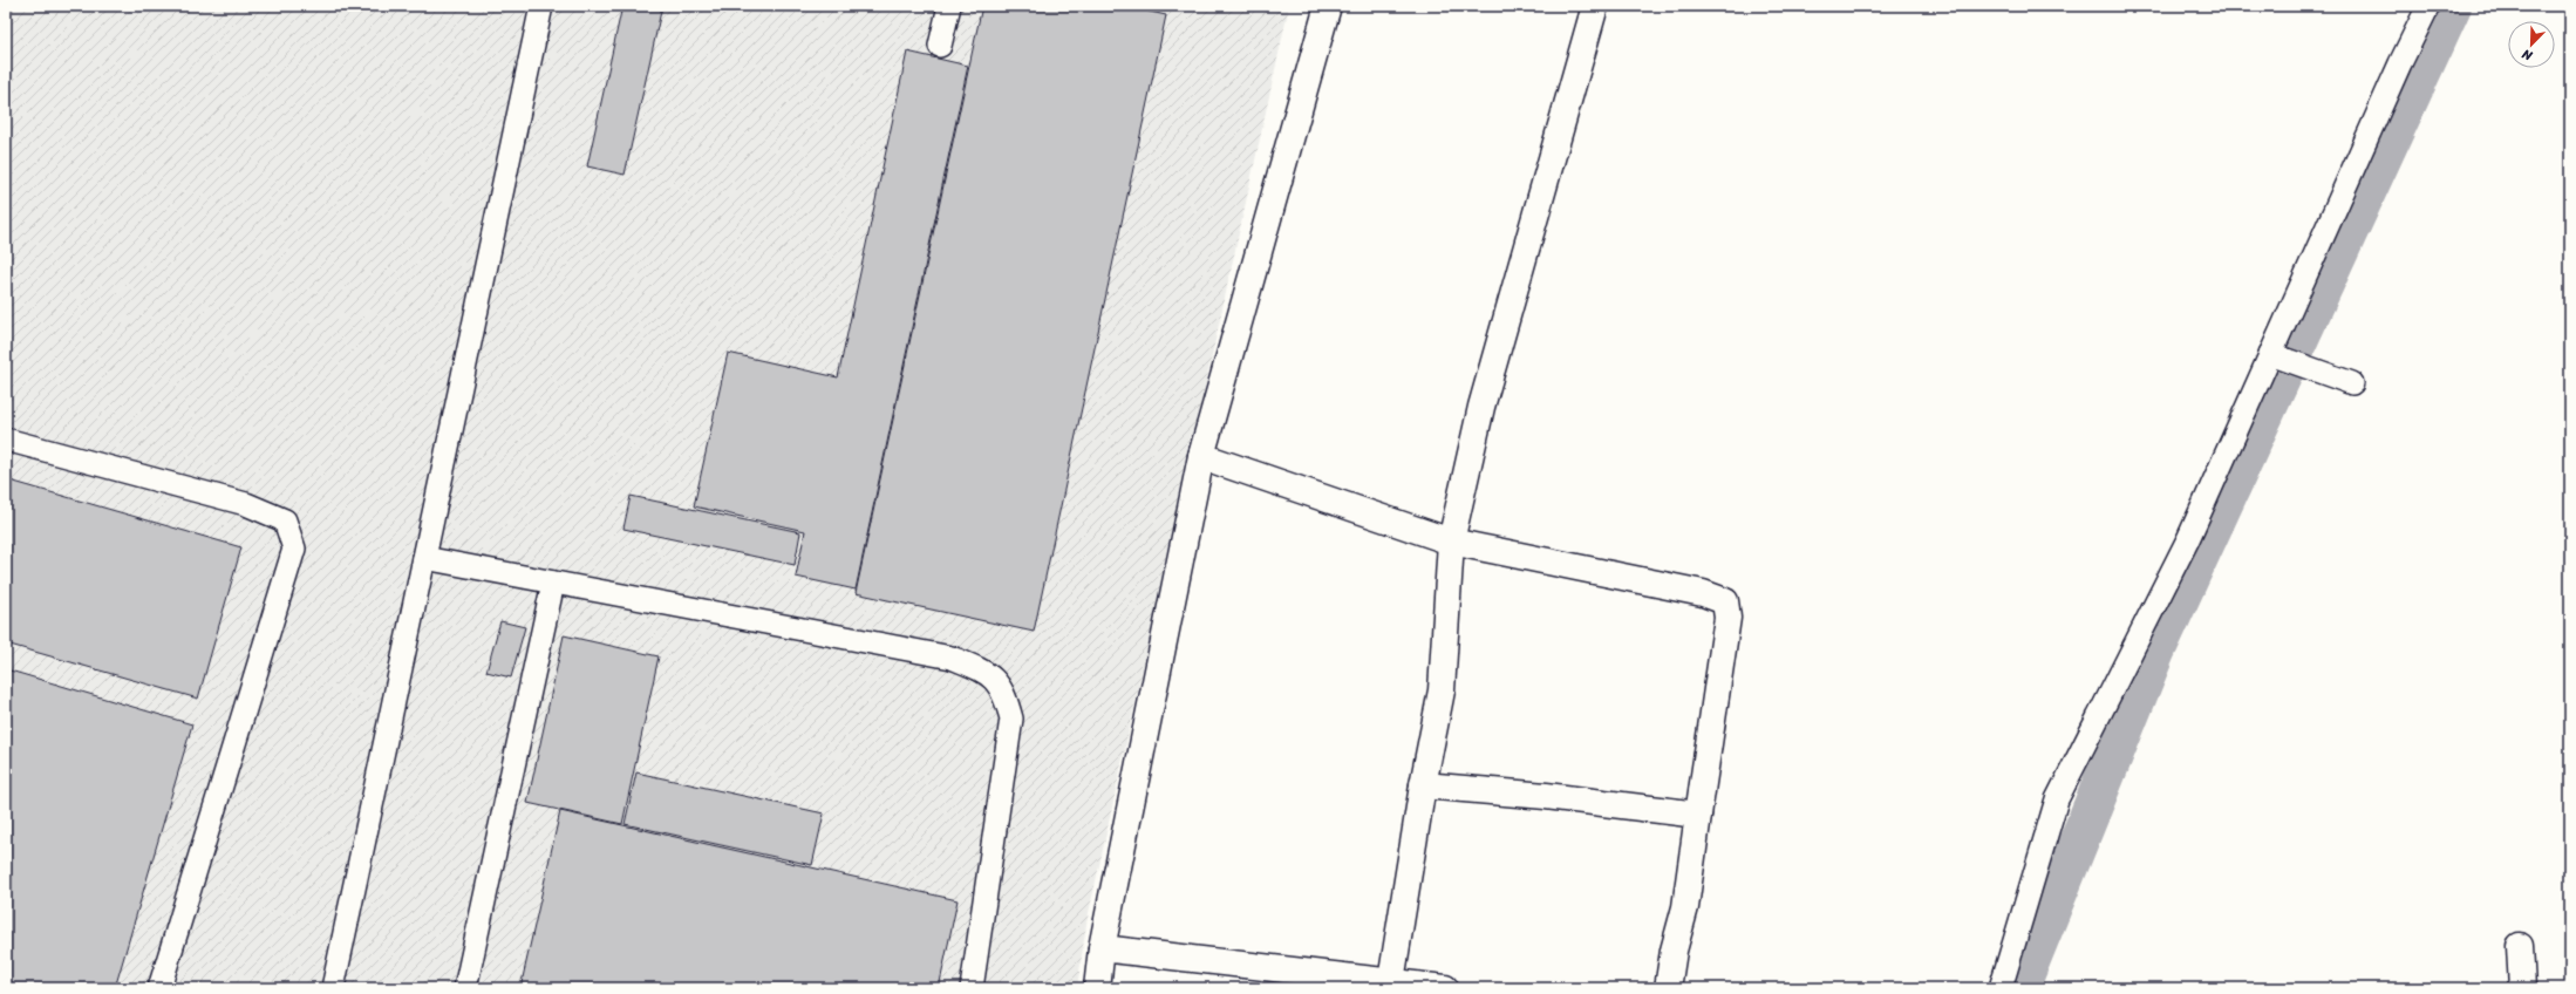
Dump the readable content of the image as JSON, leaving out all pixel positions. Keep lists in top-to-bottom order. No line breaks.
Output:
{"north":"bottom left"}
